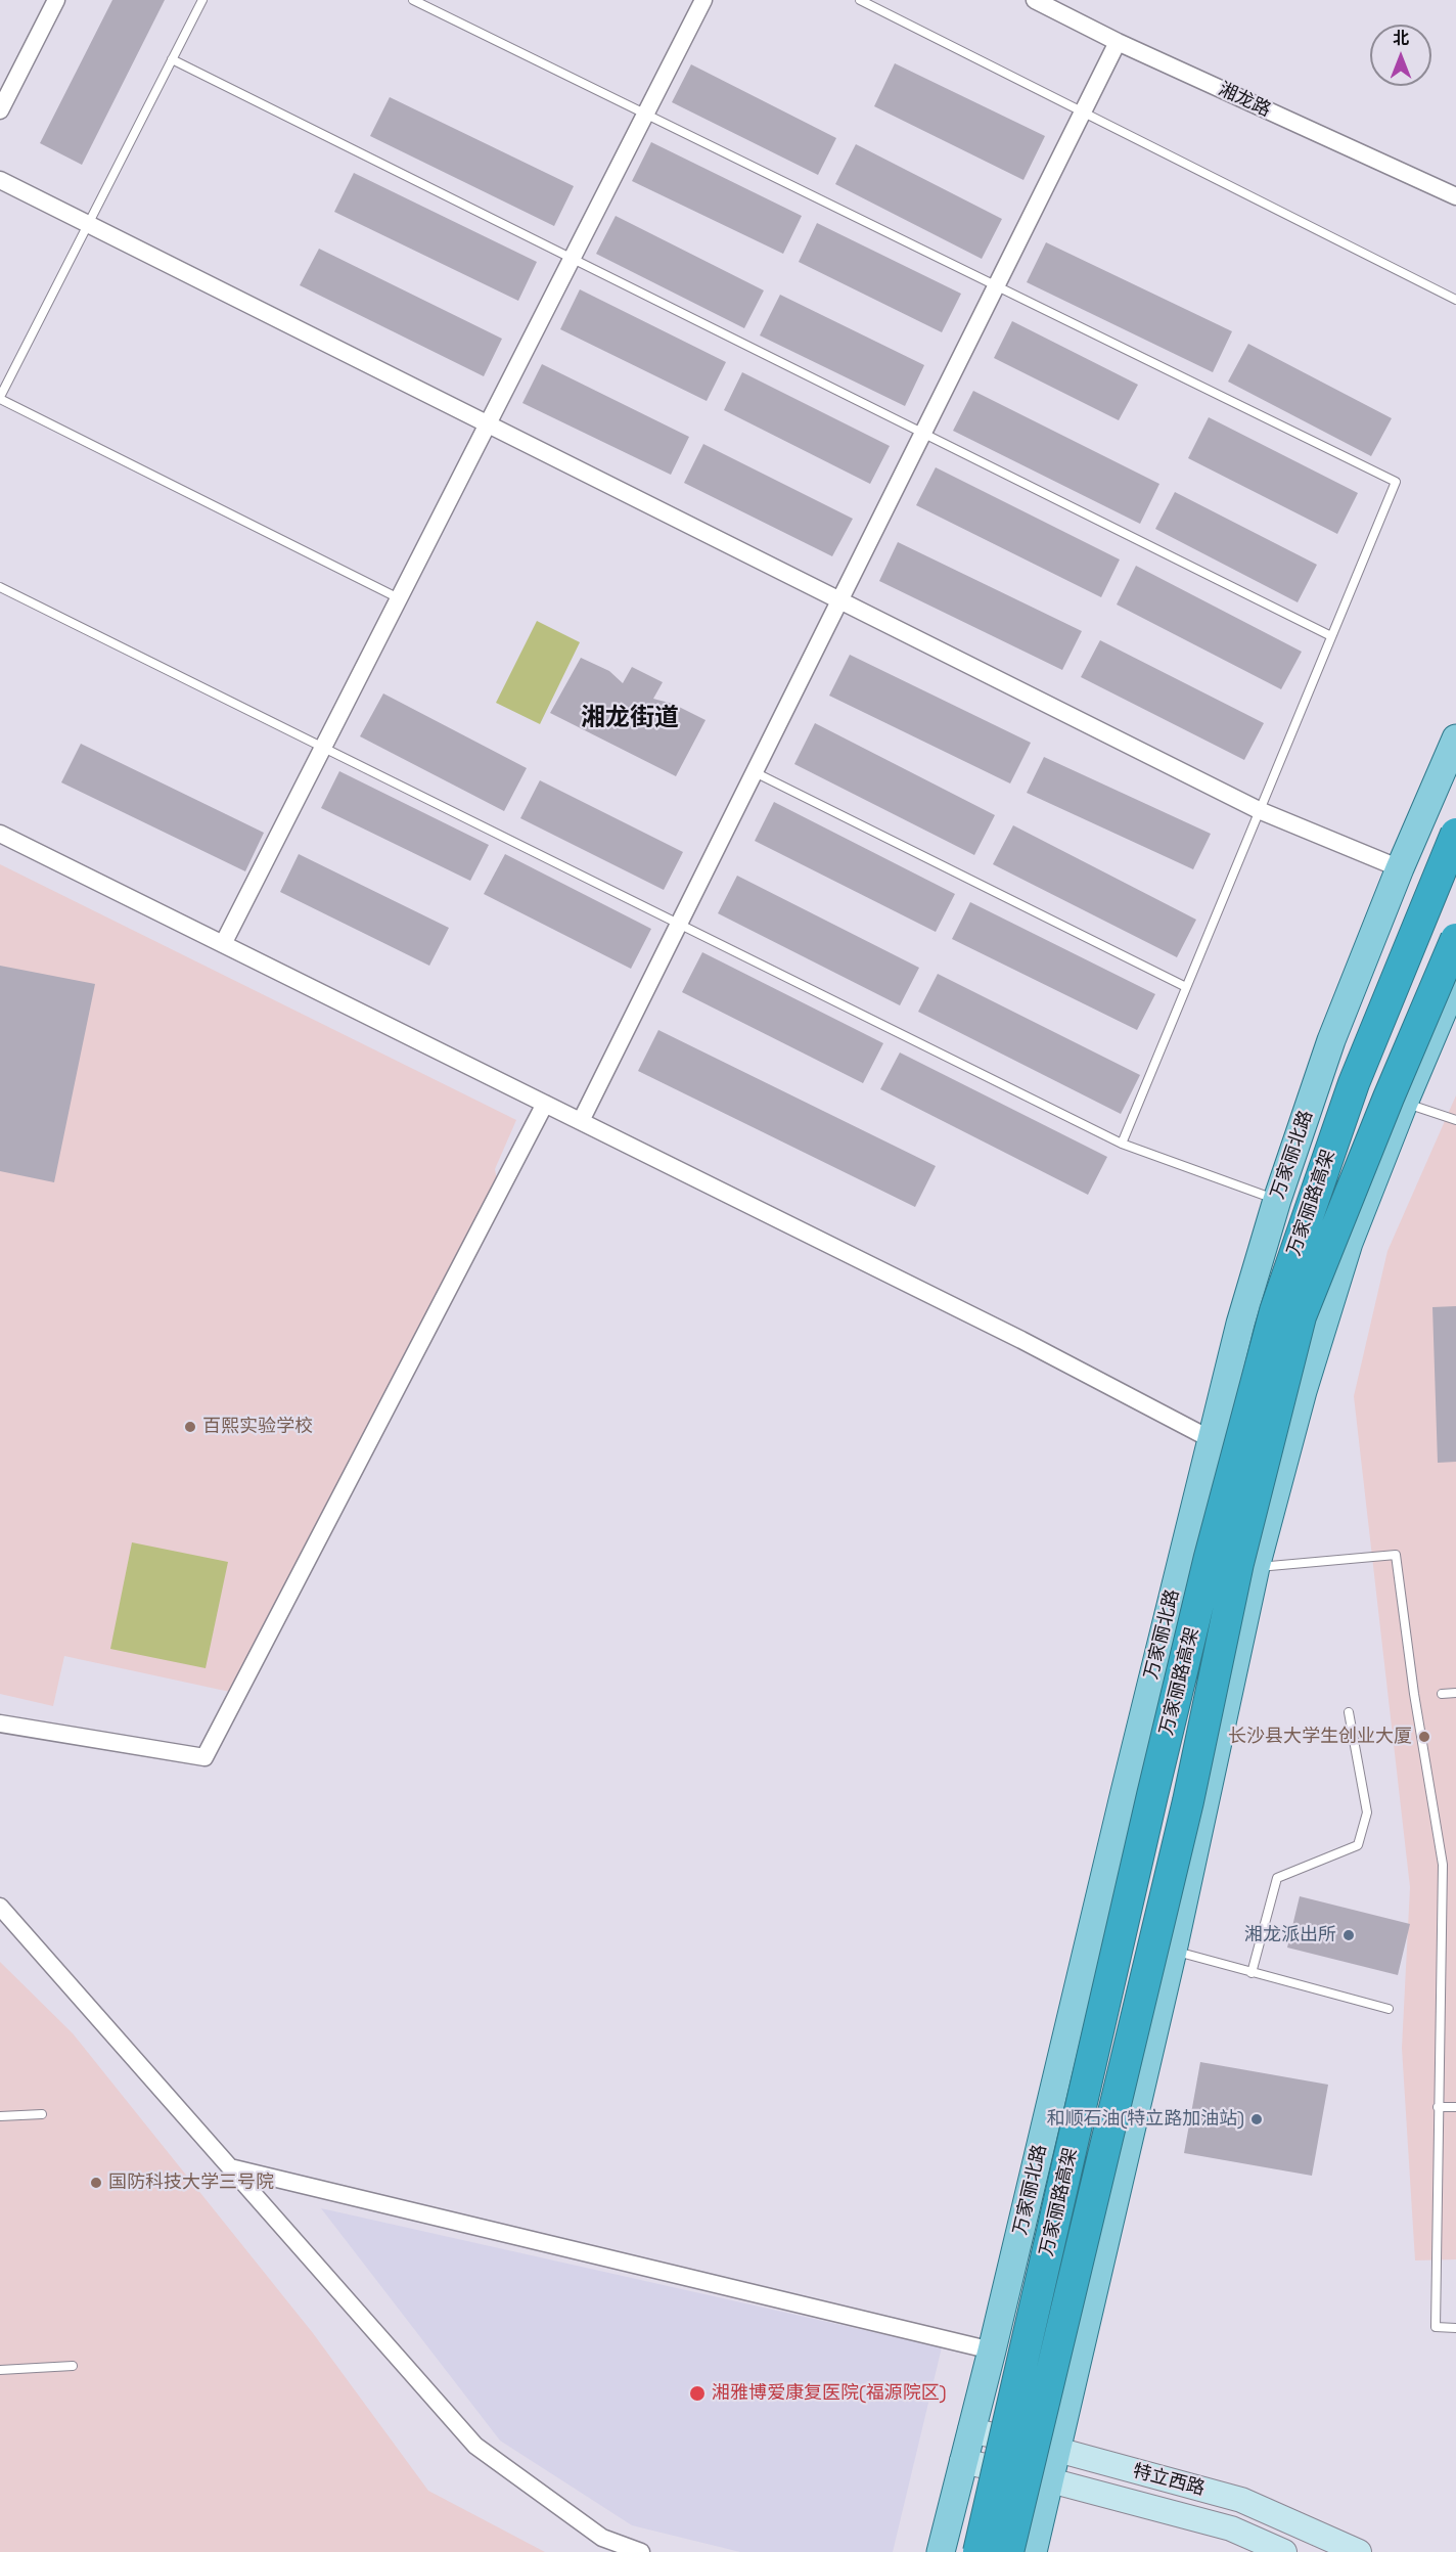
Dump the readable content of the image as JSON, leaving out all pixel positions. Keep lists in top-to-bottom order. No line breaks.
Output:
{"streets":{"highway":["万家丽路高架"],"main road":["万家丽北路","特立西路"],"street":["湘龙路"]},"crossings":[["万家丽北路","特立西路"]],"districts":["湘龙街道"],"places":["百熙实验学校","长沙县大学生创业大厦","湘龙派出所","和顺石油(特立路加油站)","国防科技大学三号院","湘雅博爱康复医院(福源院区)"],"north":"top"}
